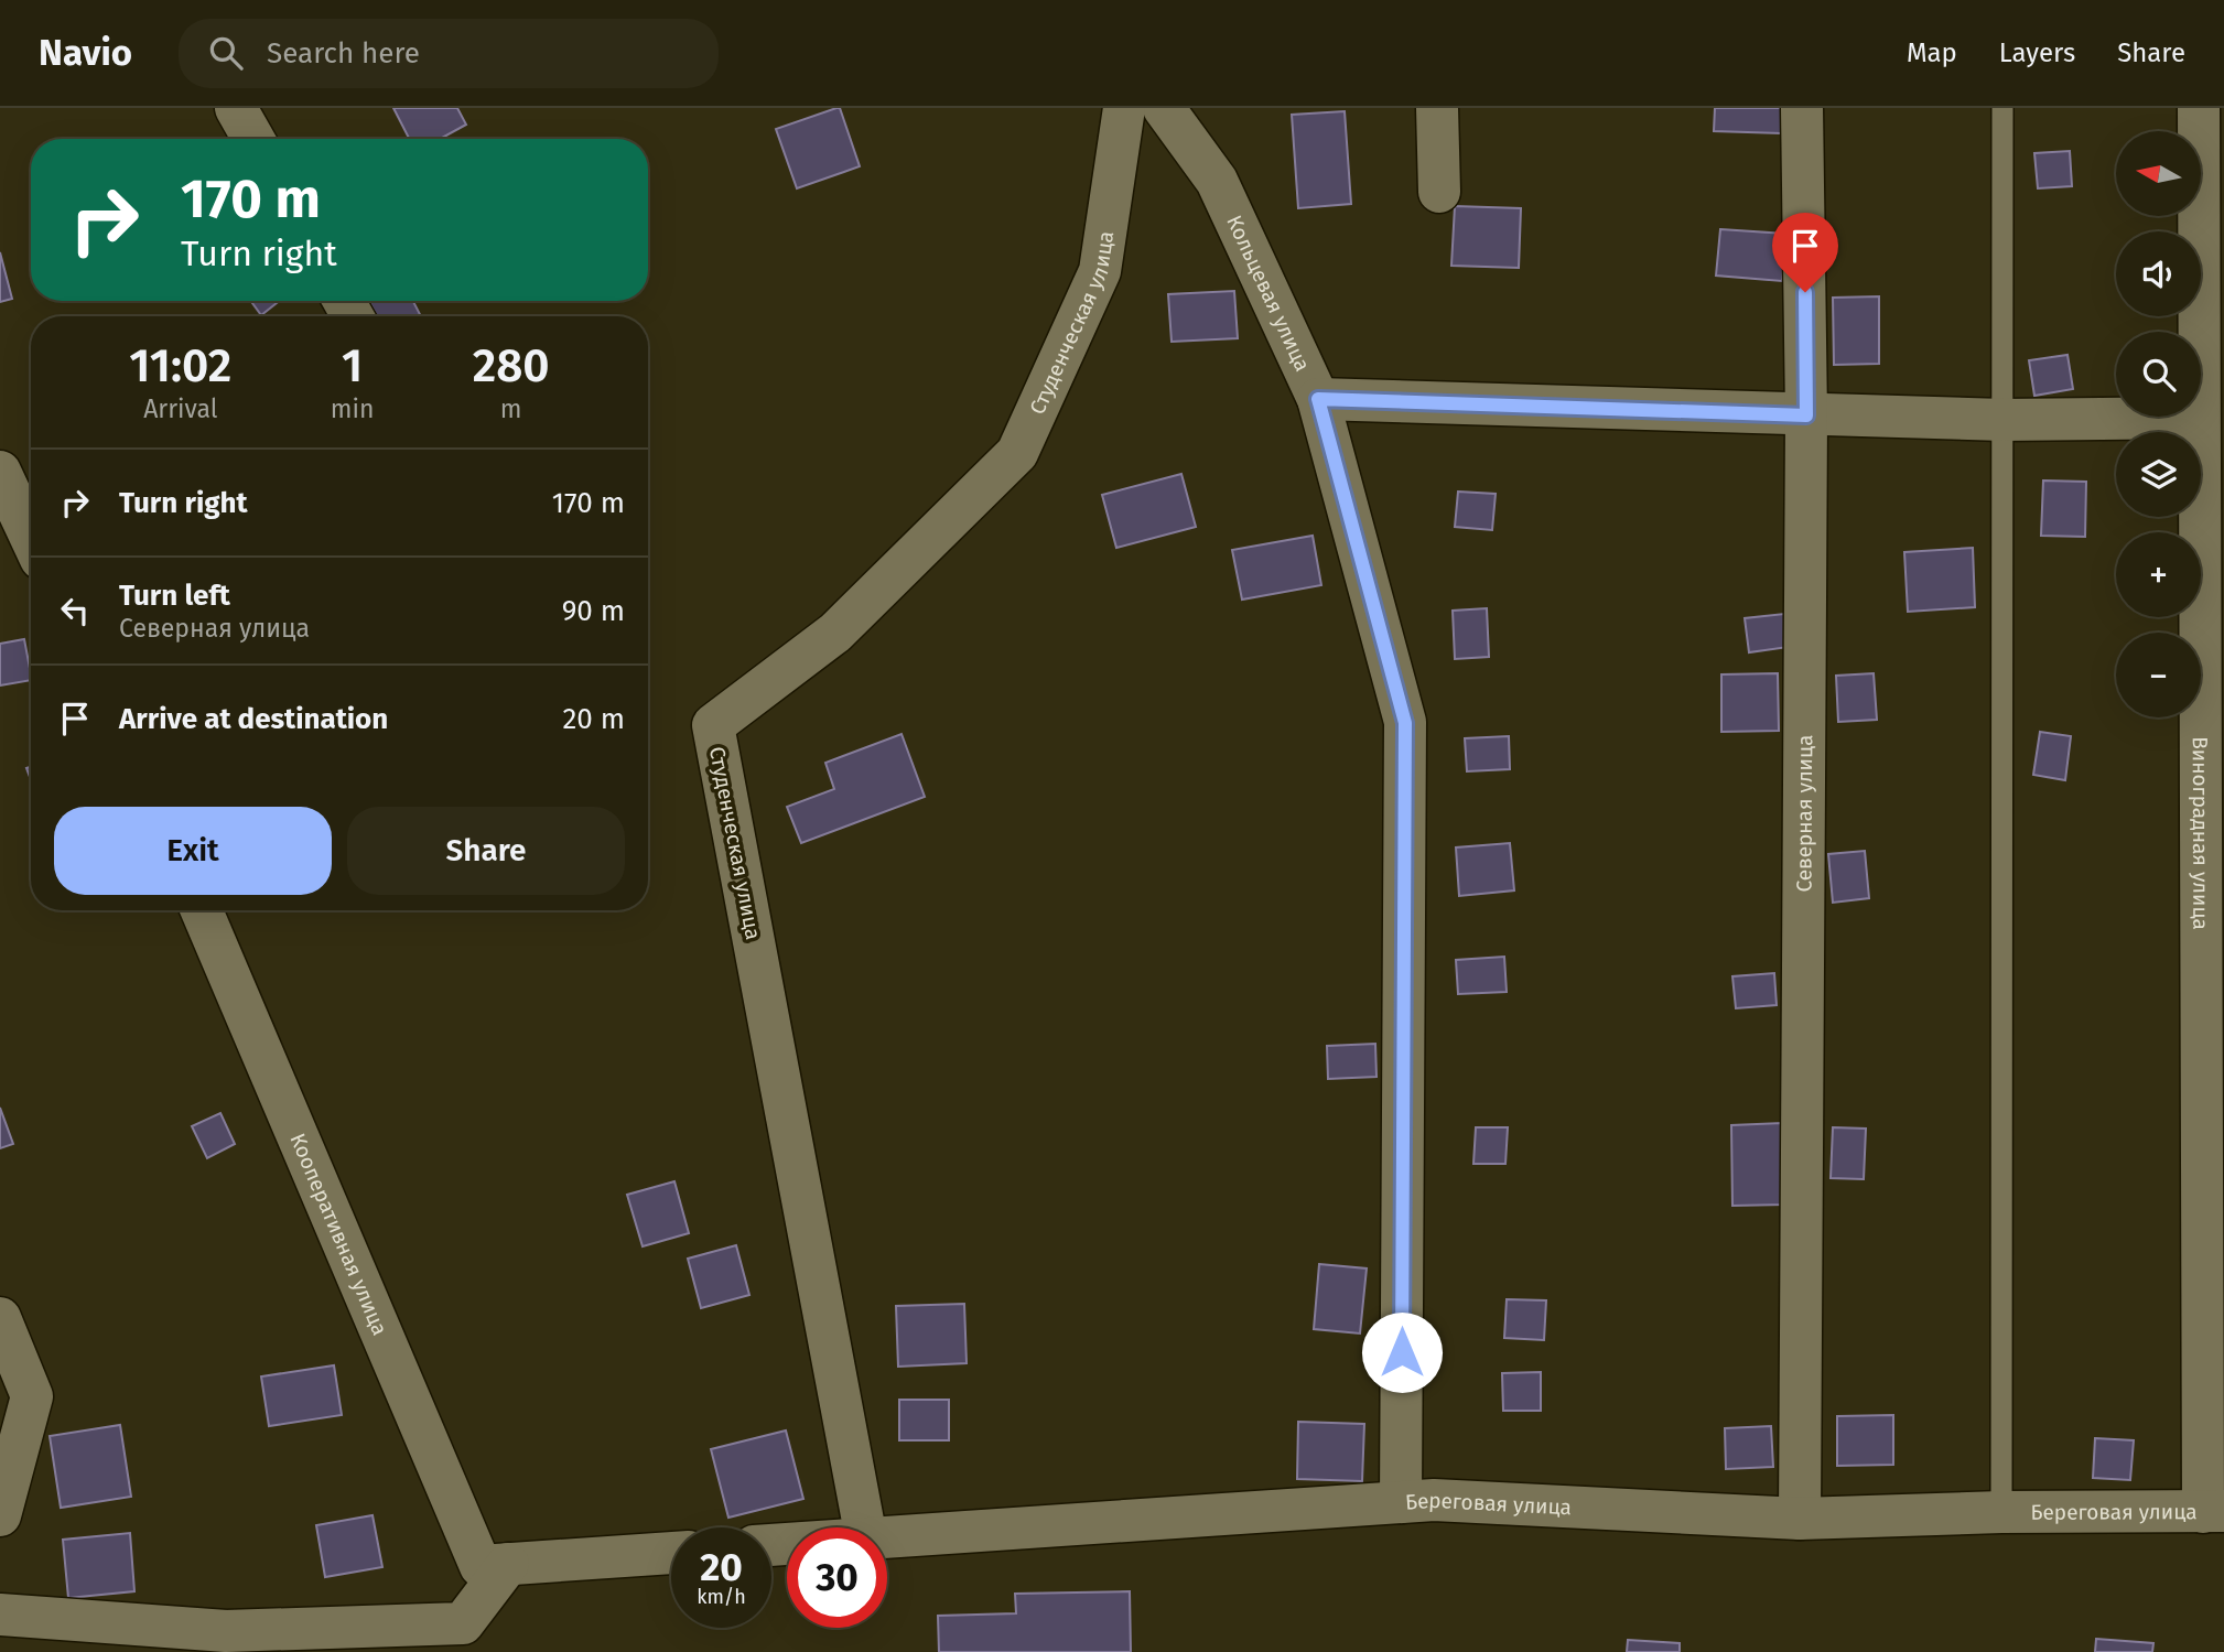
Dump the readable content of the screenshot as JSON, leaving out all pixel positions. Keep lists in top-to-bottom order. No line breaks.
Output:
{"streets":{"street":["Кольцевая улица","Студенческая улица","Северная улица","Виноградная улица","Кооперативная улица","Береговая улица"]},"crossings":[["Кольцевая улица","Береговая улица"],["Северная улица","Береговая улица"],["Виноградная улица","Береговая улица"]],"north":"left","page":{"header":"Navio","search":"Search here","nav":["Map","Layers","Share"],"map_buttons":["+","−"],"turn":["170 m","Turn right"],"eta":["11:02","Arrival","1","min","280","m"],"list":[{"name":"Turn right","value":"170 m"},{"name":"Turn left","note":"Северная улица","value":"90 m"},{"name":"Arrive at destination","value":"20 m"}],"buttons":["Exit","Share"],"speed":"20 km/h","limit":"30"}}
